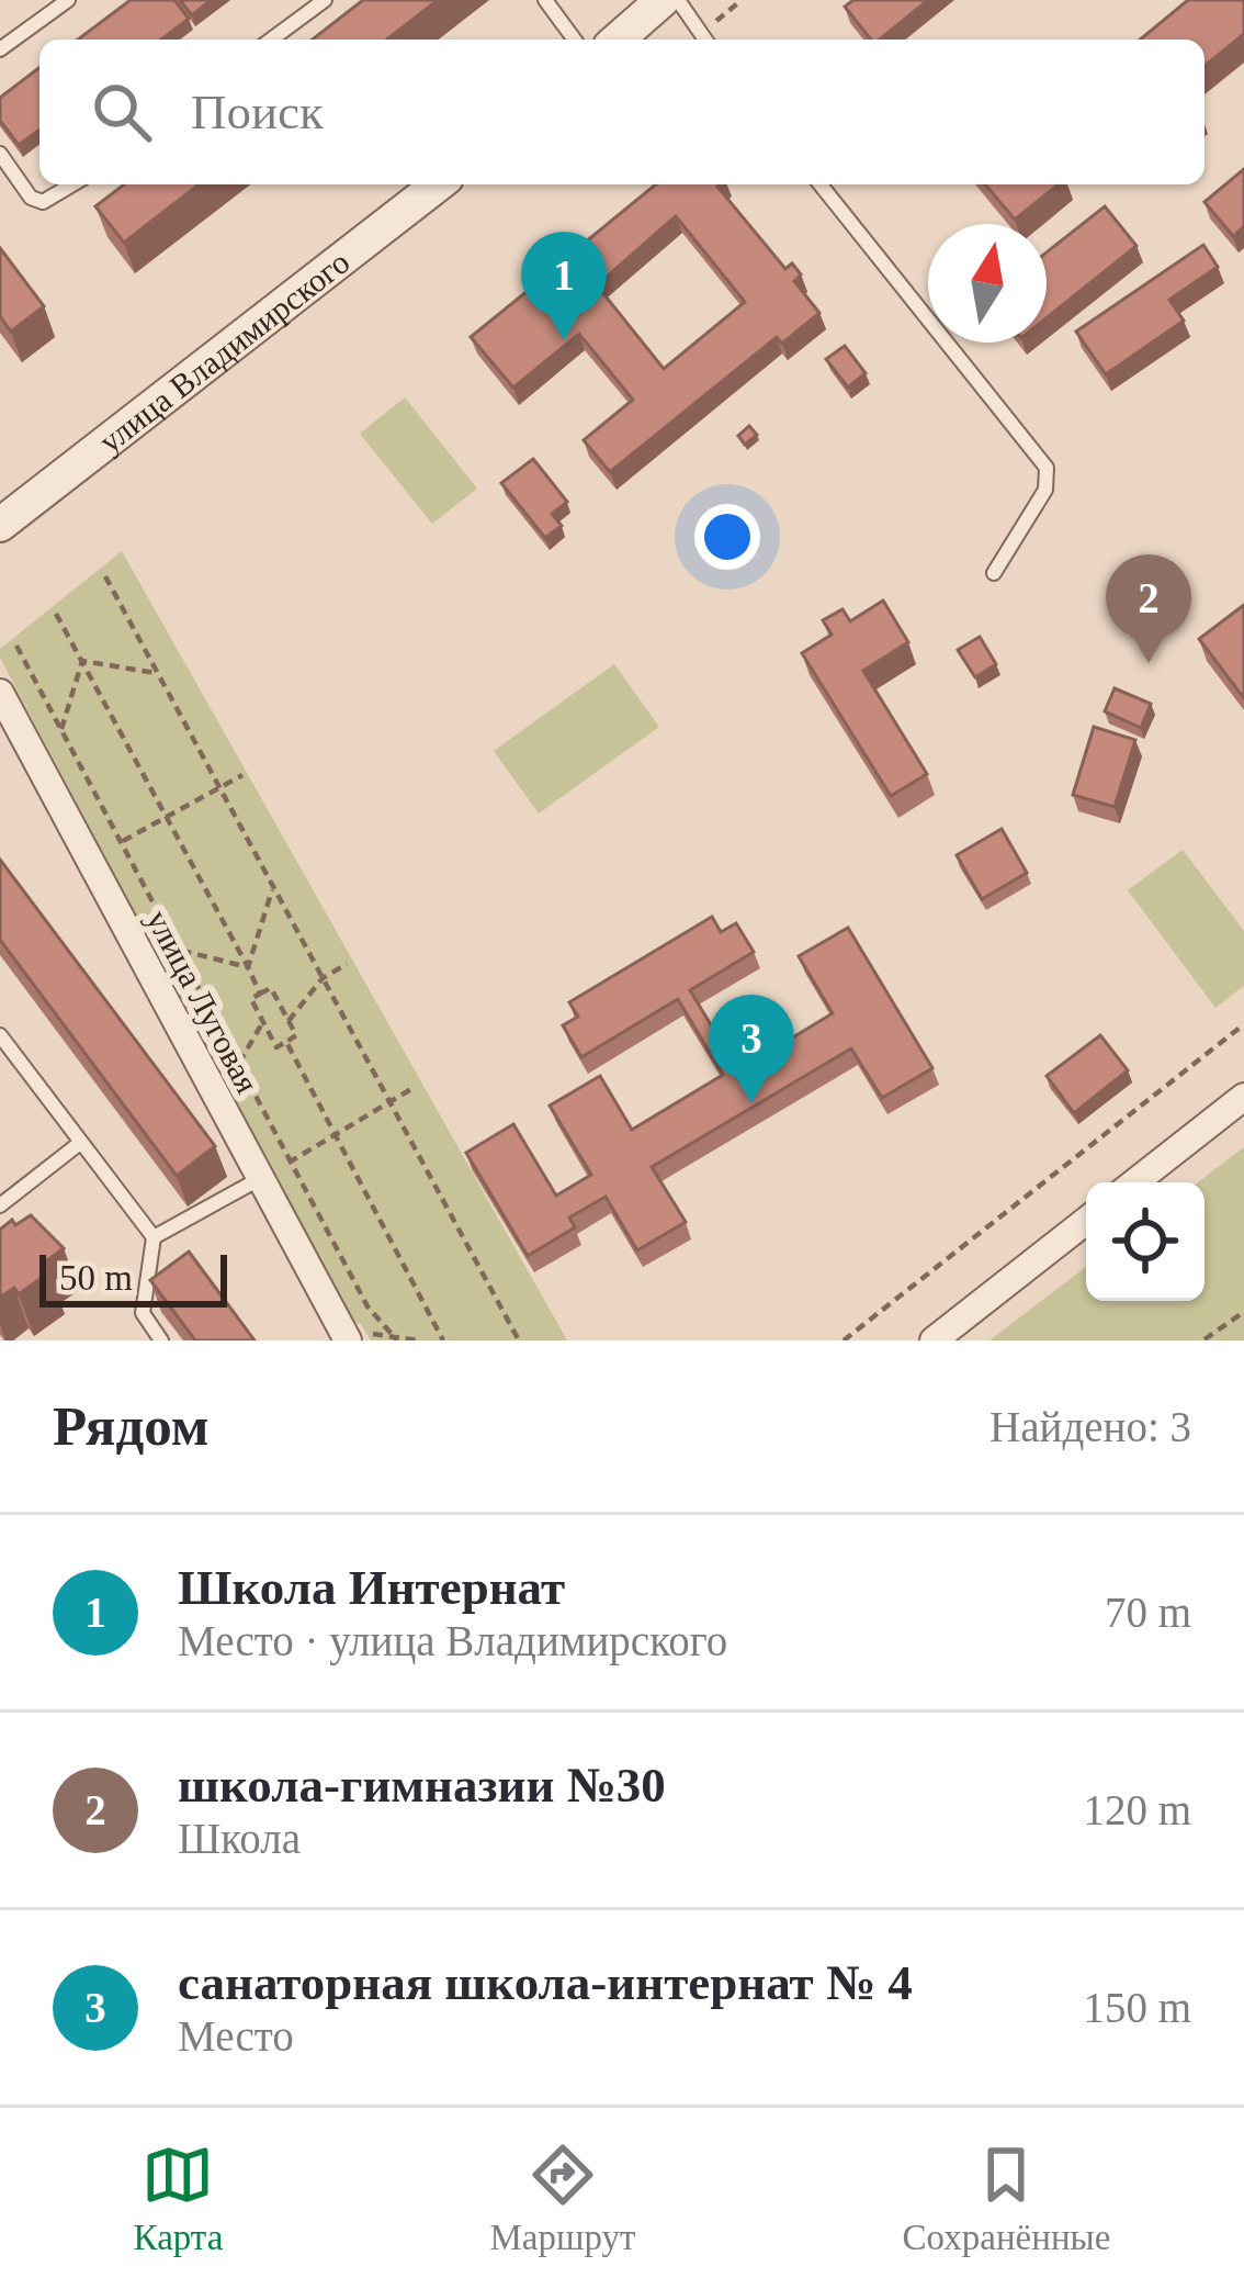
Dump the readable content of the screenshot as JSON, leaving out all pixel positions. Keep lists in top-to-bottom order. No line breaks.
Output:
{"streets":{"street":["улица Владимирского","улица Луговая"]},"scale_bar":"50 m","north":"top","page":{"search":"Поиск","pins":["1","2","3"],"scale":"50 m","heading":["Рядом","Найдено: 3"],"list":[{"mark":"1","name":"Школа Интернат","note":"Место · улица Владимирского","value":"70 m"},{"mark":"2","name":"школа-гимназии №30","note":"Школа","value":"120 m"},{"mark":"3","name":"санаторная школа-интернат № 4","note":"Место","value":"150 m"}],"nav":["Карта","Маршрут","Сохранённые"]}}
